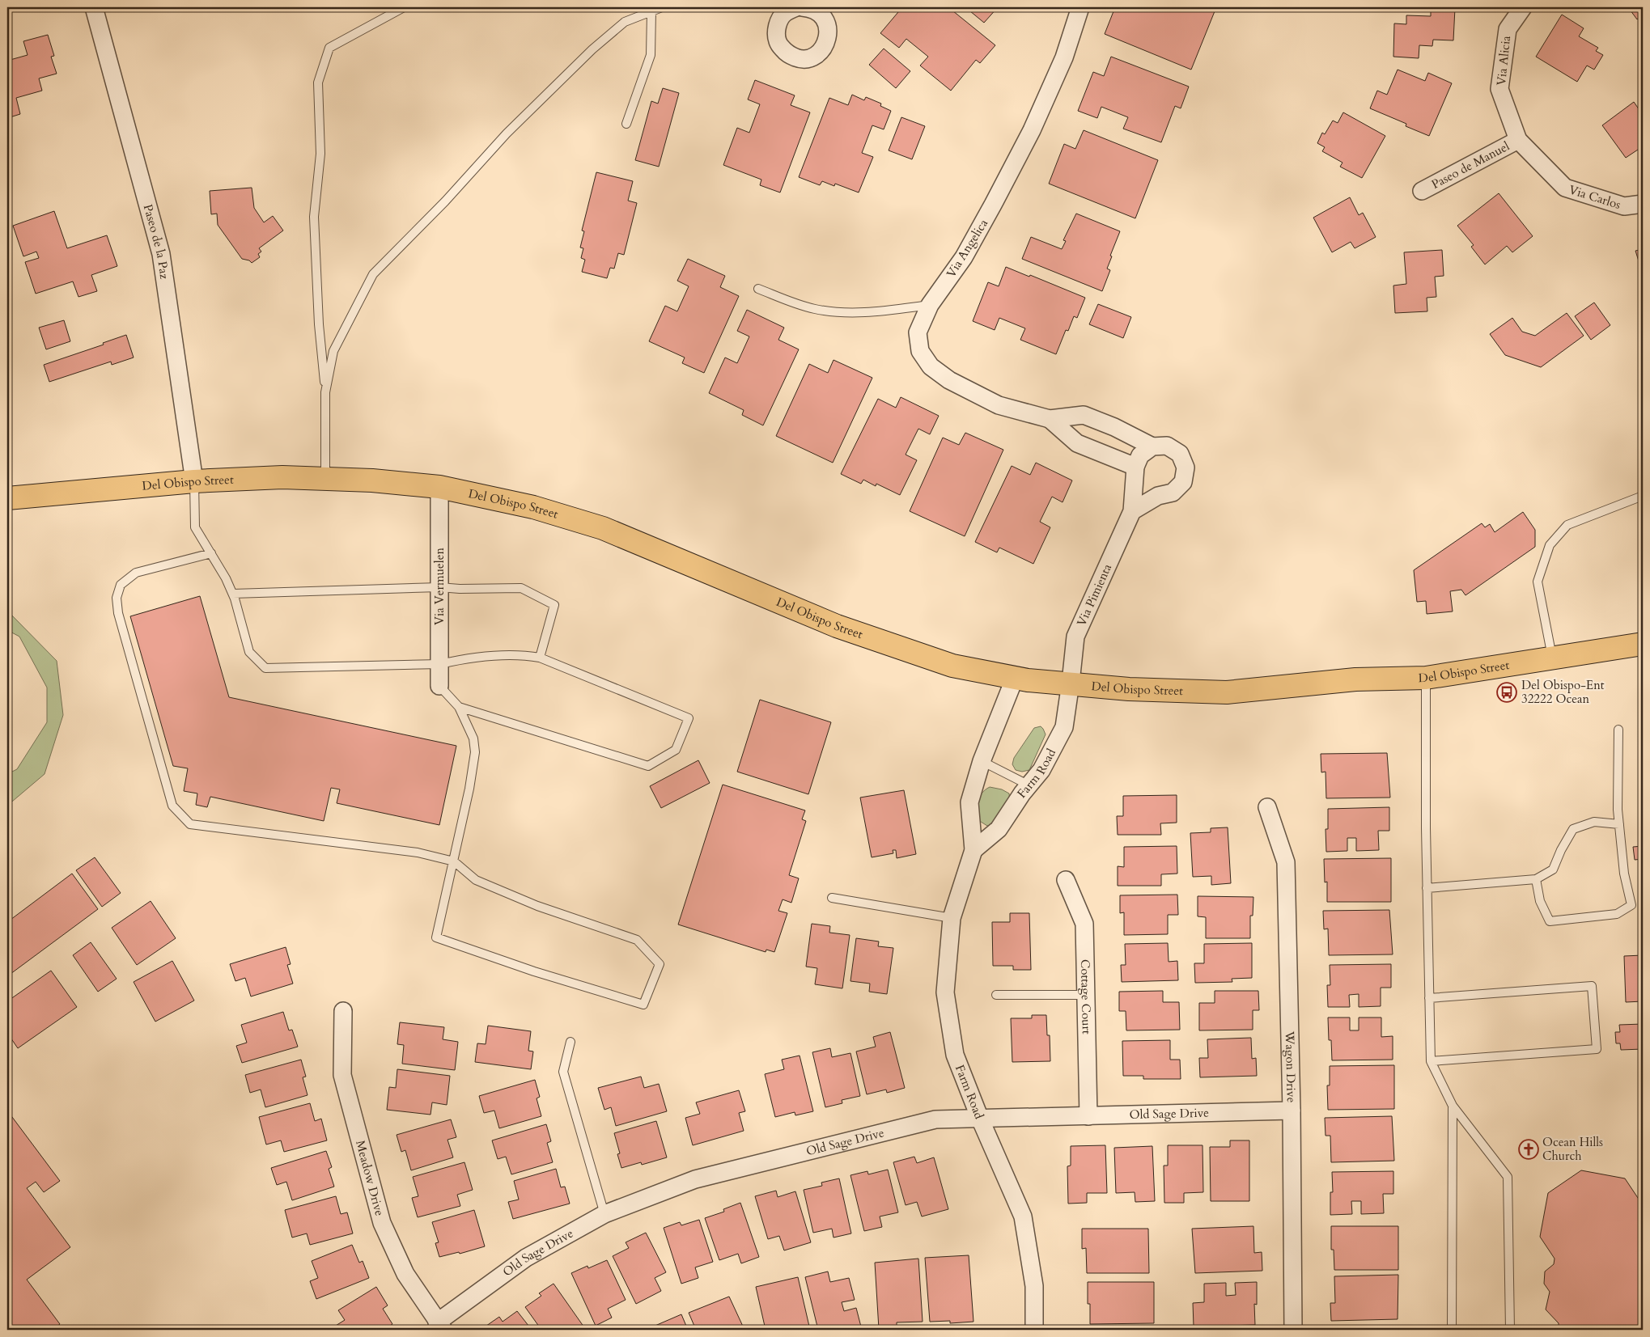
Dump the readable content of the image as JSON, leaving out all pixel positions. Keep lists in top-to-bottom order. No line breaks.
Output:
{"streets":{"main road":["Del Obispo Street"],"street":["Via Alicia","Paseo de Manuel","Via Carlos","Paseo de la Paz","Via Angelica","Via Vermuelen","Via Pimienta","Farm Road","Cottage Court","Wagon Drive","Old Sage Drive","Meadow Drive"]},"crossings":[["Via Alicia","Paseo de Manuel"],["Via Alicia","Via Carlos"],["Paseo de Manuel","Via Carlos"],["Paseo de la Paz","Del Obispo Street"],["Via Angelica","Via Pimienta"],["Del Obispo Street","Via Vermuelen"],["Del Obispo Street","Via Pimienta"],["Del Obispo Street","Farm Road"],["Via Pimienta","Farm Road"],["Farm Road","Old Sage Drive"],["Cottage Court","Old Sage Drive"],["Wagon Drive","Old Sage Drive"],["Old Sage Drive","Meadow Drive"]],"places":{"bus stop":["Del Obispo-Ent 32222 Ocean"],"church":["Ocean Hills Church"]}}
